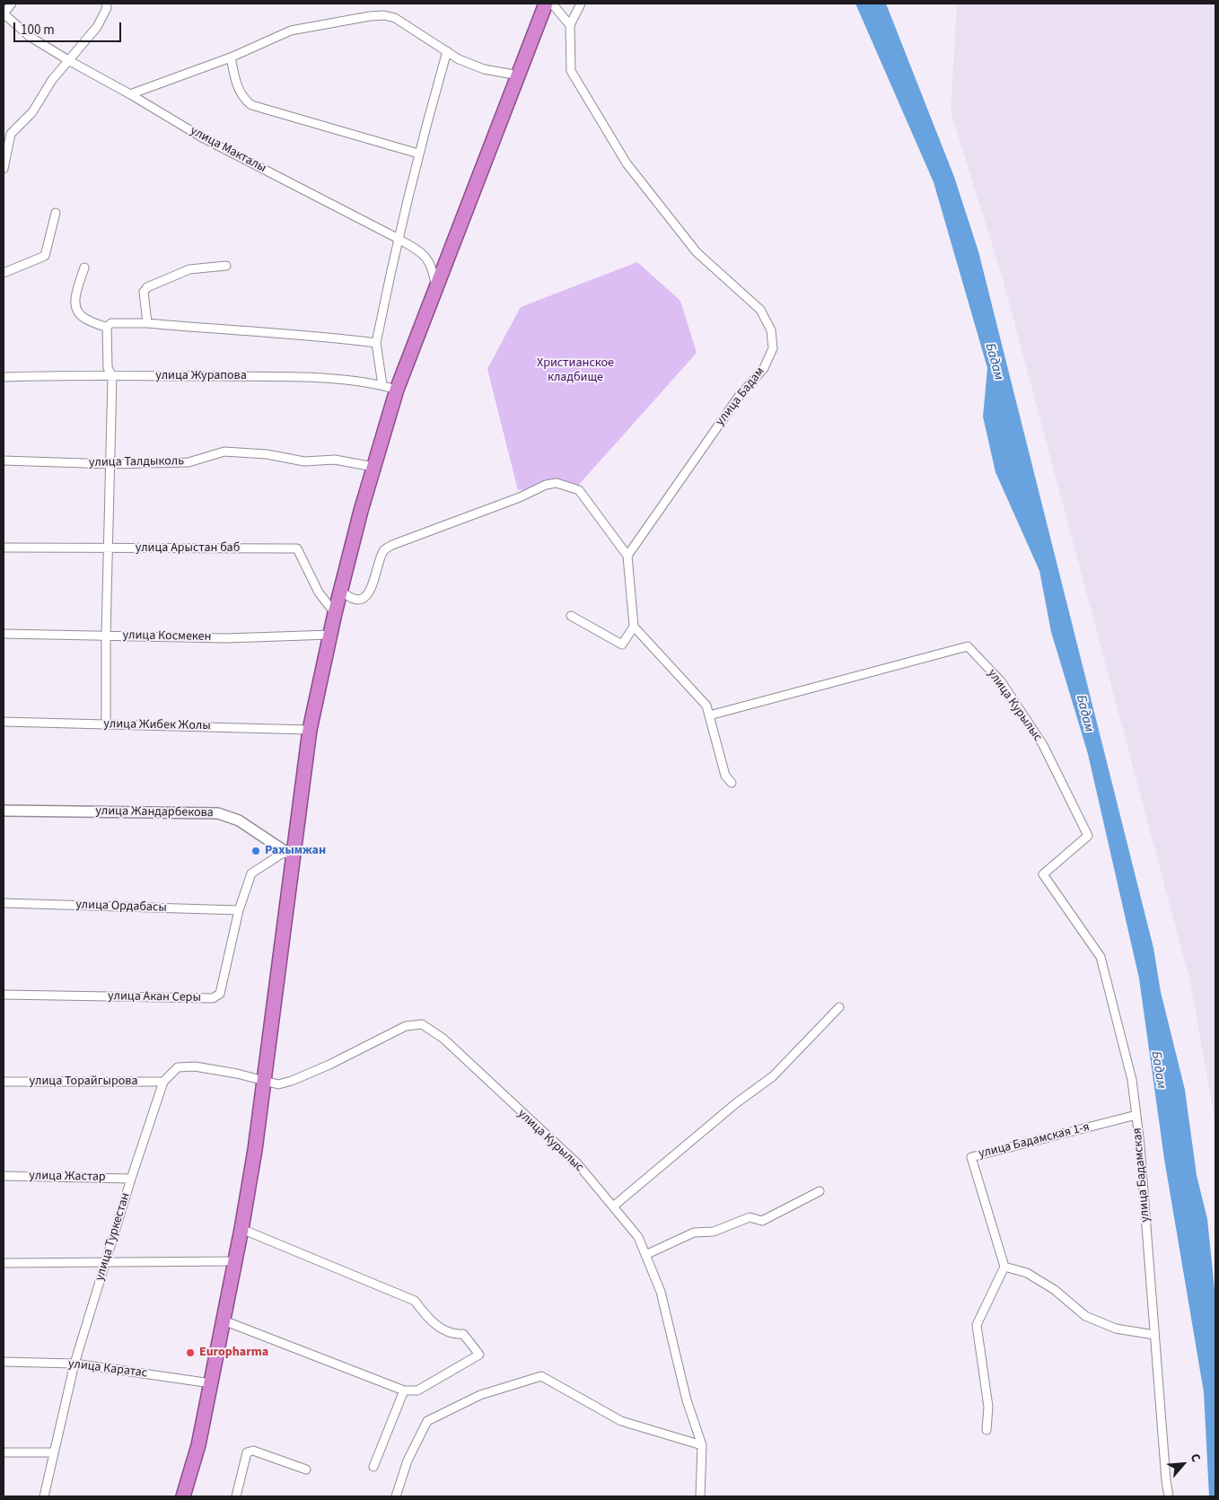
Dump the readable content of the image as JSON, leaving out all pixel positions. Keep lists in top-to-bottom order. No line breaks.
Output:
{"streets":{"street":["улица Макталы","улица Журапова","улица Бадам","улица Талдыколь","улица Арыстан баб","улица Космекен","улица Курылыс","улица Жибек Жолы","улица Жандарбекова","улица Ордабасы","улица Акан Серы","улица Торайгырова","улица Бадамская 1-я","улица Бадамская","улица Жастар","улица Туркестан","улица Каратас"]},"crossings":[["улица Курылыс","улица Бадамская"],["улица Жандарбекова","улица Акан Серы"],["улица Ордабасы","улица Акан Серы"],["улица Торайгырова","улица Туркестан"],["улица Бадамская 1-я","улица Бадамская"],["улица Жастар","улица Туркестан"],["улица Туркестан","улица Каратас"]],"water":["Бадам"],"parks":["Христианское кладбище"],"places":["Рахымжан","Europharma"],"scale_bar":"100 m","north":"top right"}
